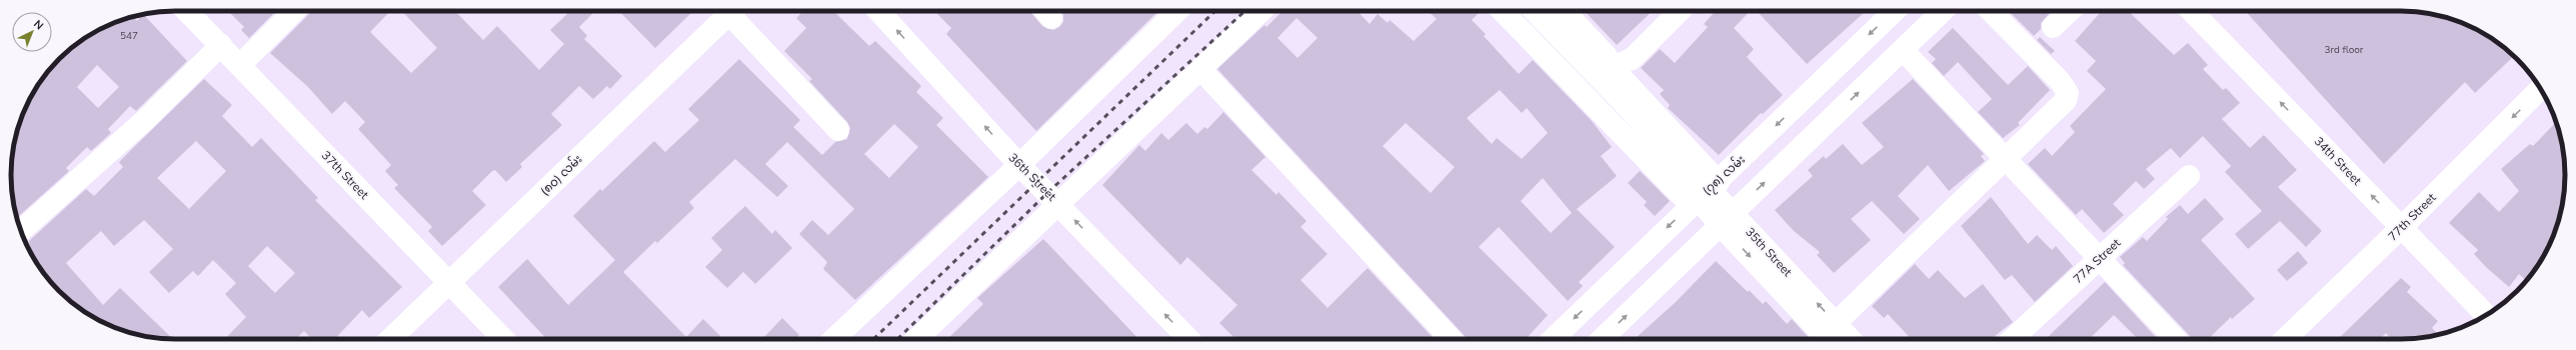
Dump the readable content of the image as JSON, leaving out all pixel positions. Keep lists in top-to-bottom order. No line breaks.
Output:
{"streets":{"street":["34th Street","37th Street","(၈၀) လမ်း","(၇၈) လမ်း","36th Street","77th Street","35th Street","77A Street"]},"crossings":[["34th Street","77th Street"],["37th Street","(၈၀) လမ်း"],["(၇၈) လမ်း","35th Street"]],"one_way":["34th Street","77th Street"],"house_numbers":["547","3rd floor"],"north":"top right"}
